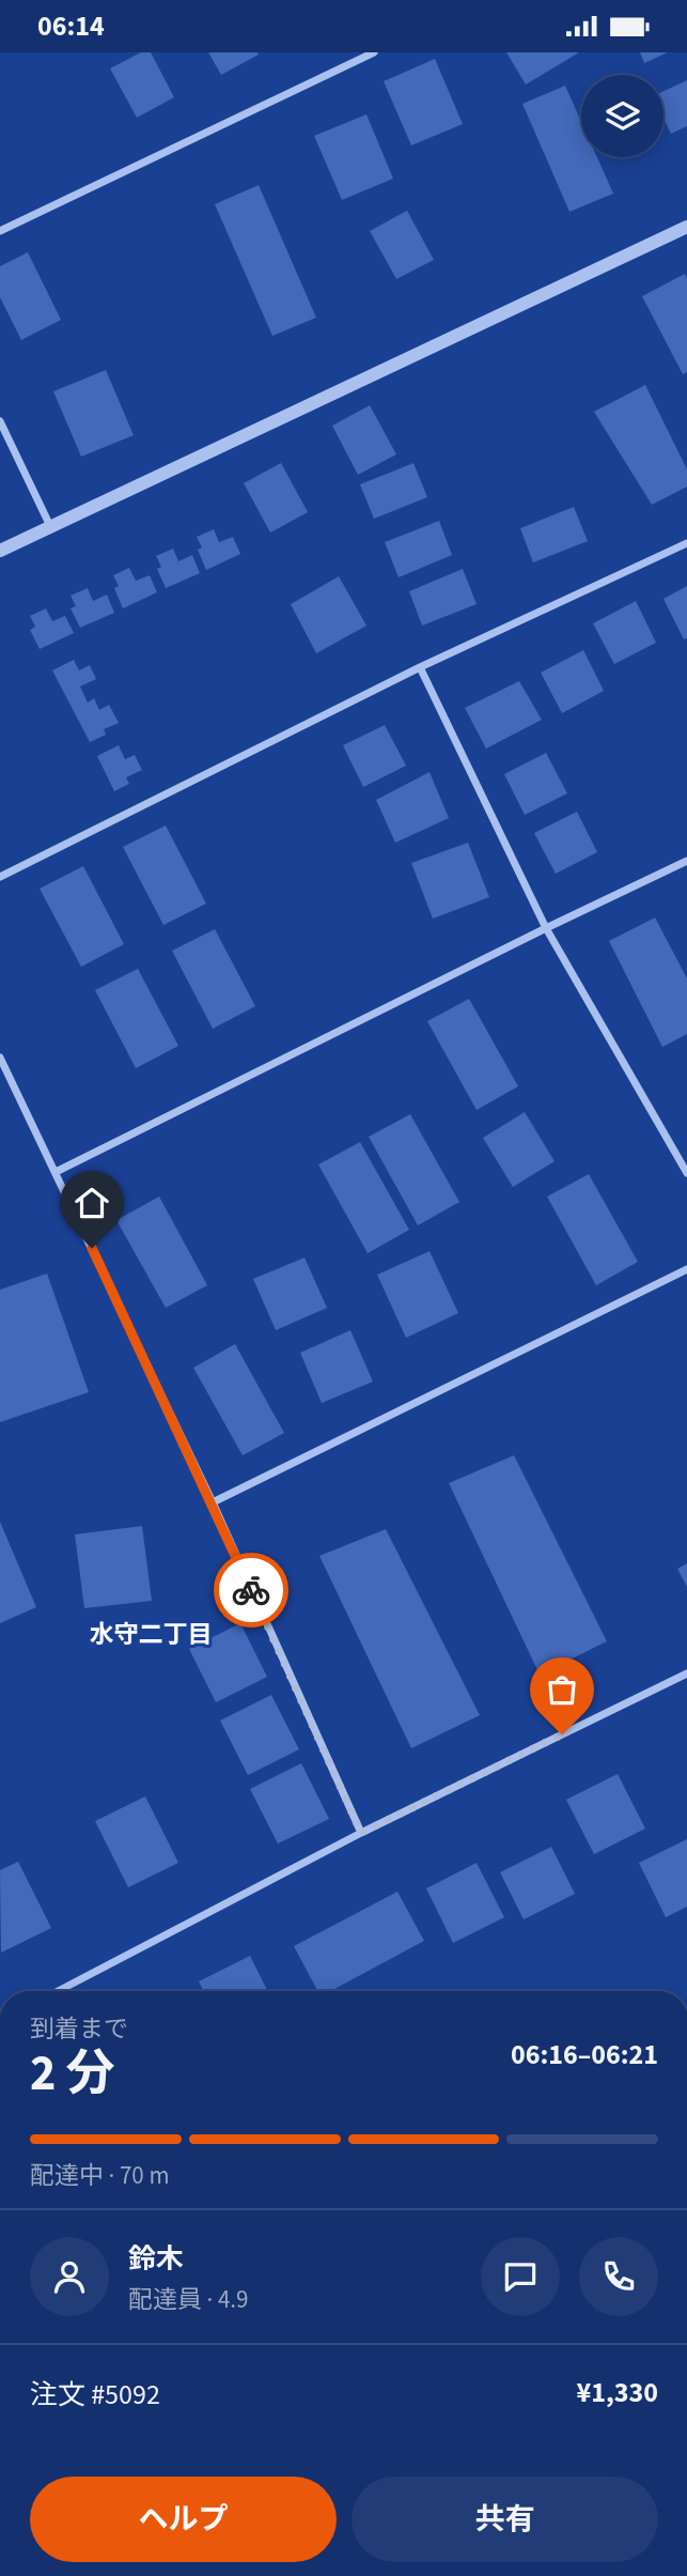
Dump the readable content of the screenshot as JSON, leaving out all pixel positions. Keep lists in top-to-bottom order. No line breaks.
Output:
{"districts":["水守二丁目"],"page":{"status":"06:14","heading":["2 分","到着まで","06:16–06:21"],"panel":["鈴木","配達員 · 4.9","注文 #5092","¥1,330"],"bar":"配達中 · 70 m","buttons":["ヘルプ","共有"]}}
